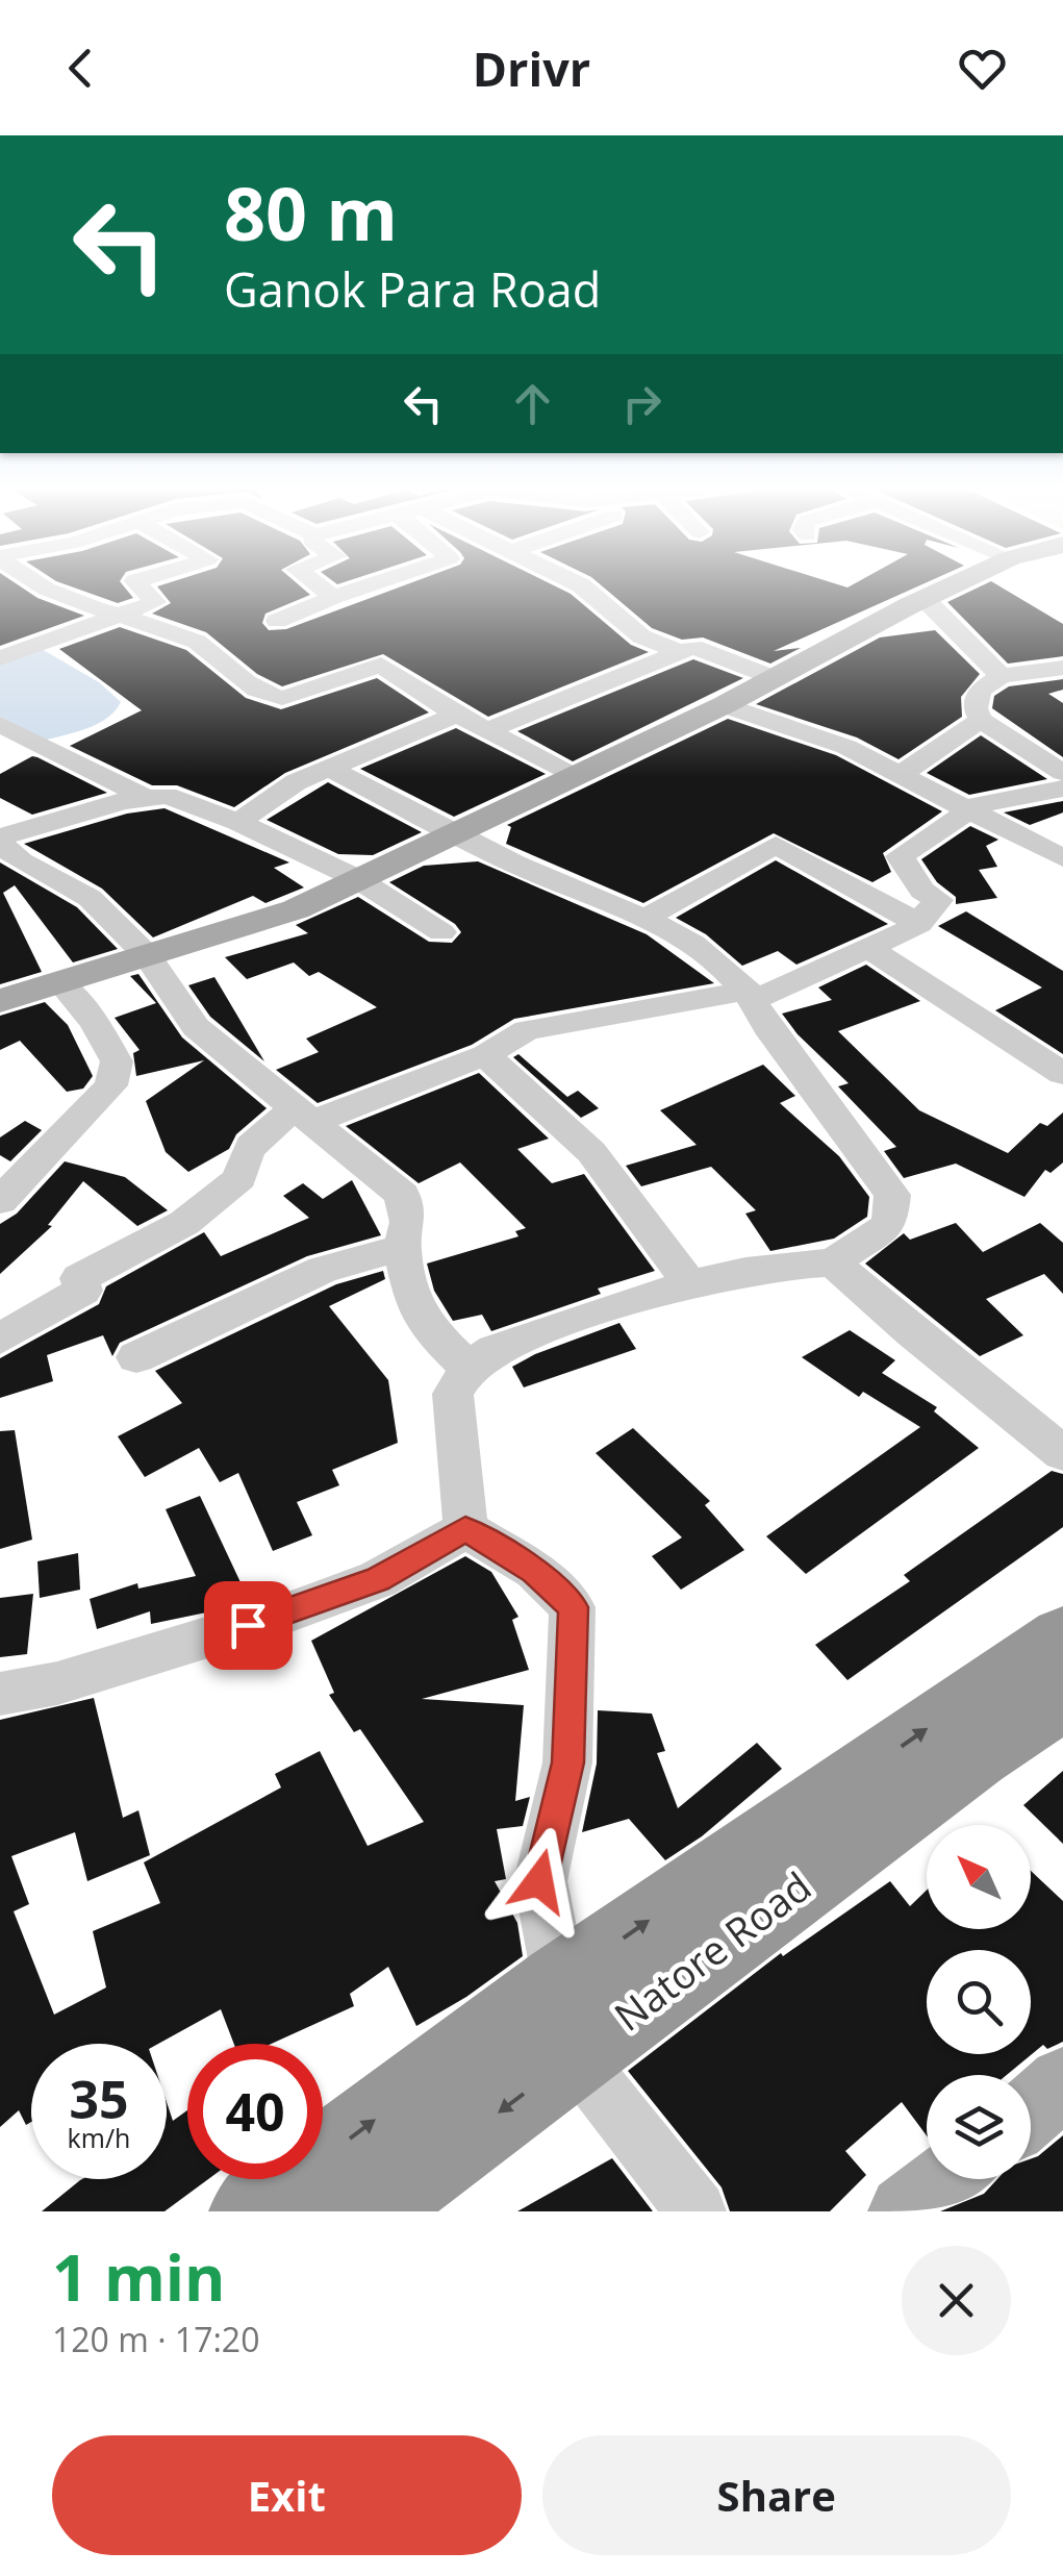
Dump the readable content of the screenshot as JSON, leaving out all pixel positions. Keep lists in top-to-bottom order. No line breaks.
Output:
{"streets":{"highway":["Natore Road"]},"north":"top left","page":{"header":"Drivr","turn":["80 m","Ganok Para Road"],"speed":"35 km/h","limit":"40","heading":["1 min","120 m · 17:20"],"buttons":["Exit","Share"]}}
